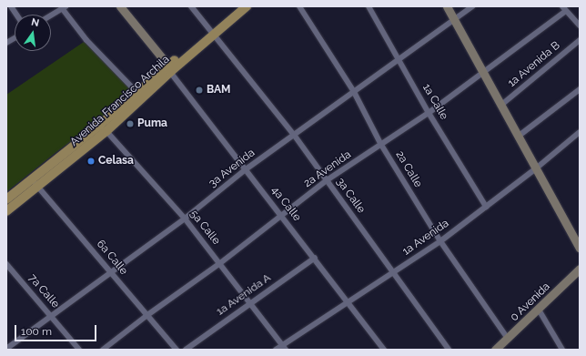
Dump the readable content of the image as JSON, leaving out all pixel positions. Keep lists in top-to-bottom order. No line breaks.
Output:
{"streets":{"main road":["Avenida Francisco Archila","0 Avenida"],"street":["1a Avenida B","1a Calle","3a Avenida","2a Avenida","2a Calle","3a Calle","4a Calle","5a Calle","1a Avenida","6a Calle","7a Calle","1a Avenida A"]},"crossings":[["Avenida Francisco Archila","3a Calle"],["Avenida Francisco Archila","4a Calle"],["Avenida Francisco Archila","5a Calle"],["Avenida Francisco Archila","6a Calle"],["1a Calle","3a Avenida"],["1a Calle","2a Avenida"],["1a Calle","1a Avenida"],["3a Avenida","2a Calle"],["3a Avenida","3a Calle"],["3a Avenida","4a Calle"],["3a Avenida","5a Calle"],["3a Avenida","6a Calle"],["3a Avenida","7a Calle"],["2a Avenida","2a Calle"],["2a Avenida","3a Calle"],["2a Avenida","4a Calle"],["2a Avenida","5a Calle"],["2a Avenida","6a Calle"],["2a Calle","1a Avenida"],["2a Calle","0 Avenida"],["3a Calle","1a Avenida"],["4a Calle","1a Avenida"],["4a Calle","1a Avenida A"],["5a Calle","1a Avenida"],["5a Calle","1a Avenida A"]],"places":["BAM","Puma","Celasa"],"scale_bar":"100 m","north":"top"}
